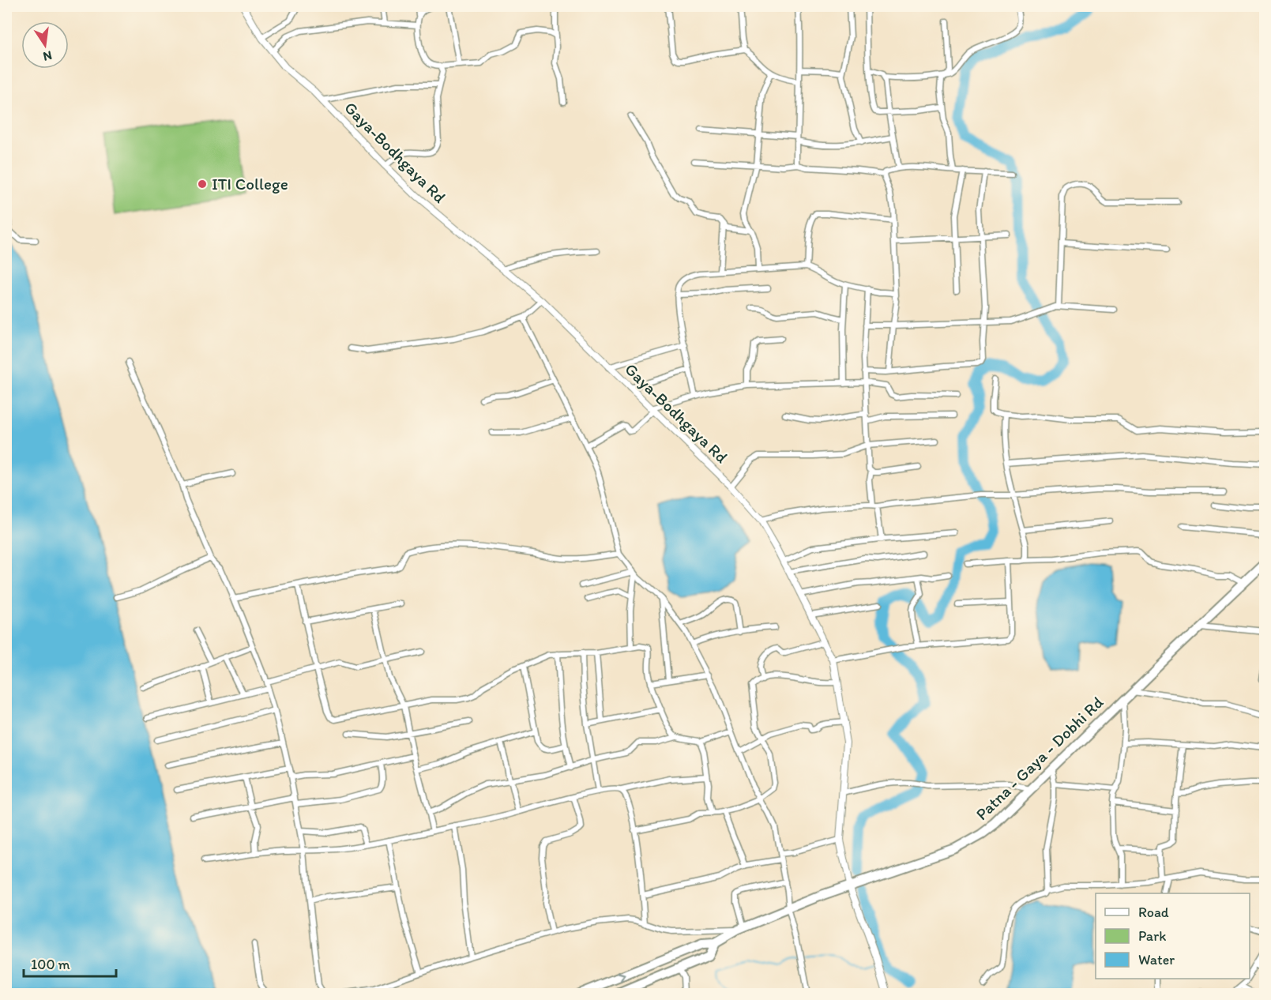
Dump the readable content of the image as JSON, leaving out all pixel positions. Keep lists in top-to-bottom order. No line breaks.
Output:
{"streets":{"main road":["Patna - Gaya - Dobhi Rd"],"street":["Gaya-Bodhgaya Rd"]},"crossings":[["Gaya-Bodhgaya Rd","Patna - Gaya - Dobhi Rd"]],"places":["ITI College"],"legend":["Road","Park","Water"],"scale_bar":"100 m","north":"bottom"}
